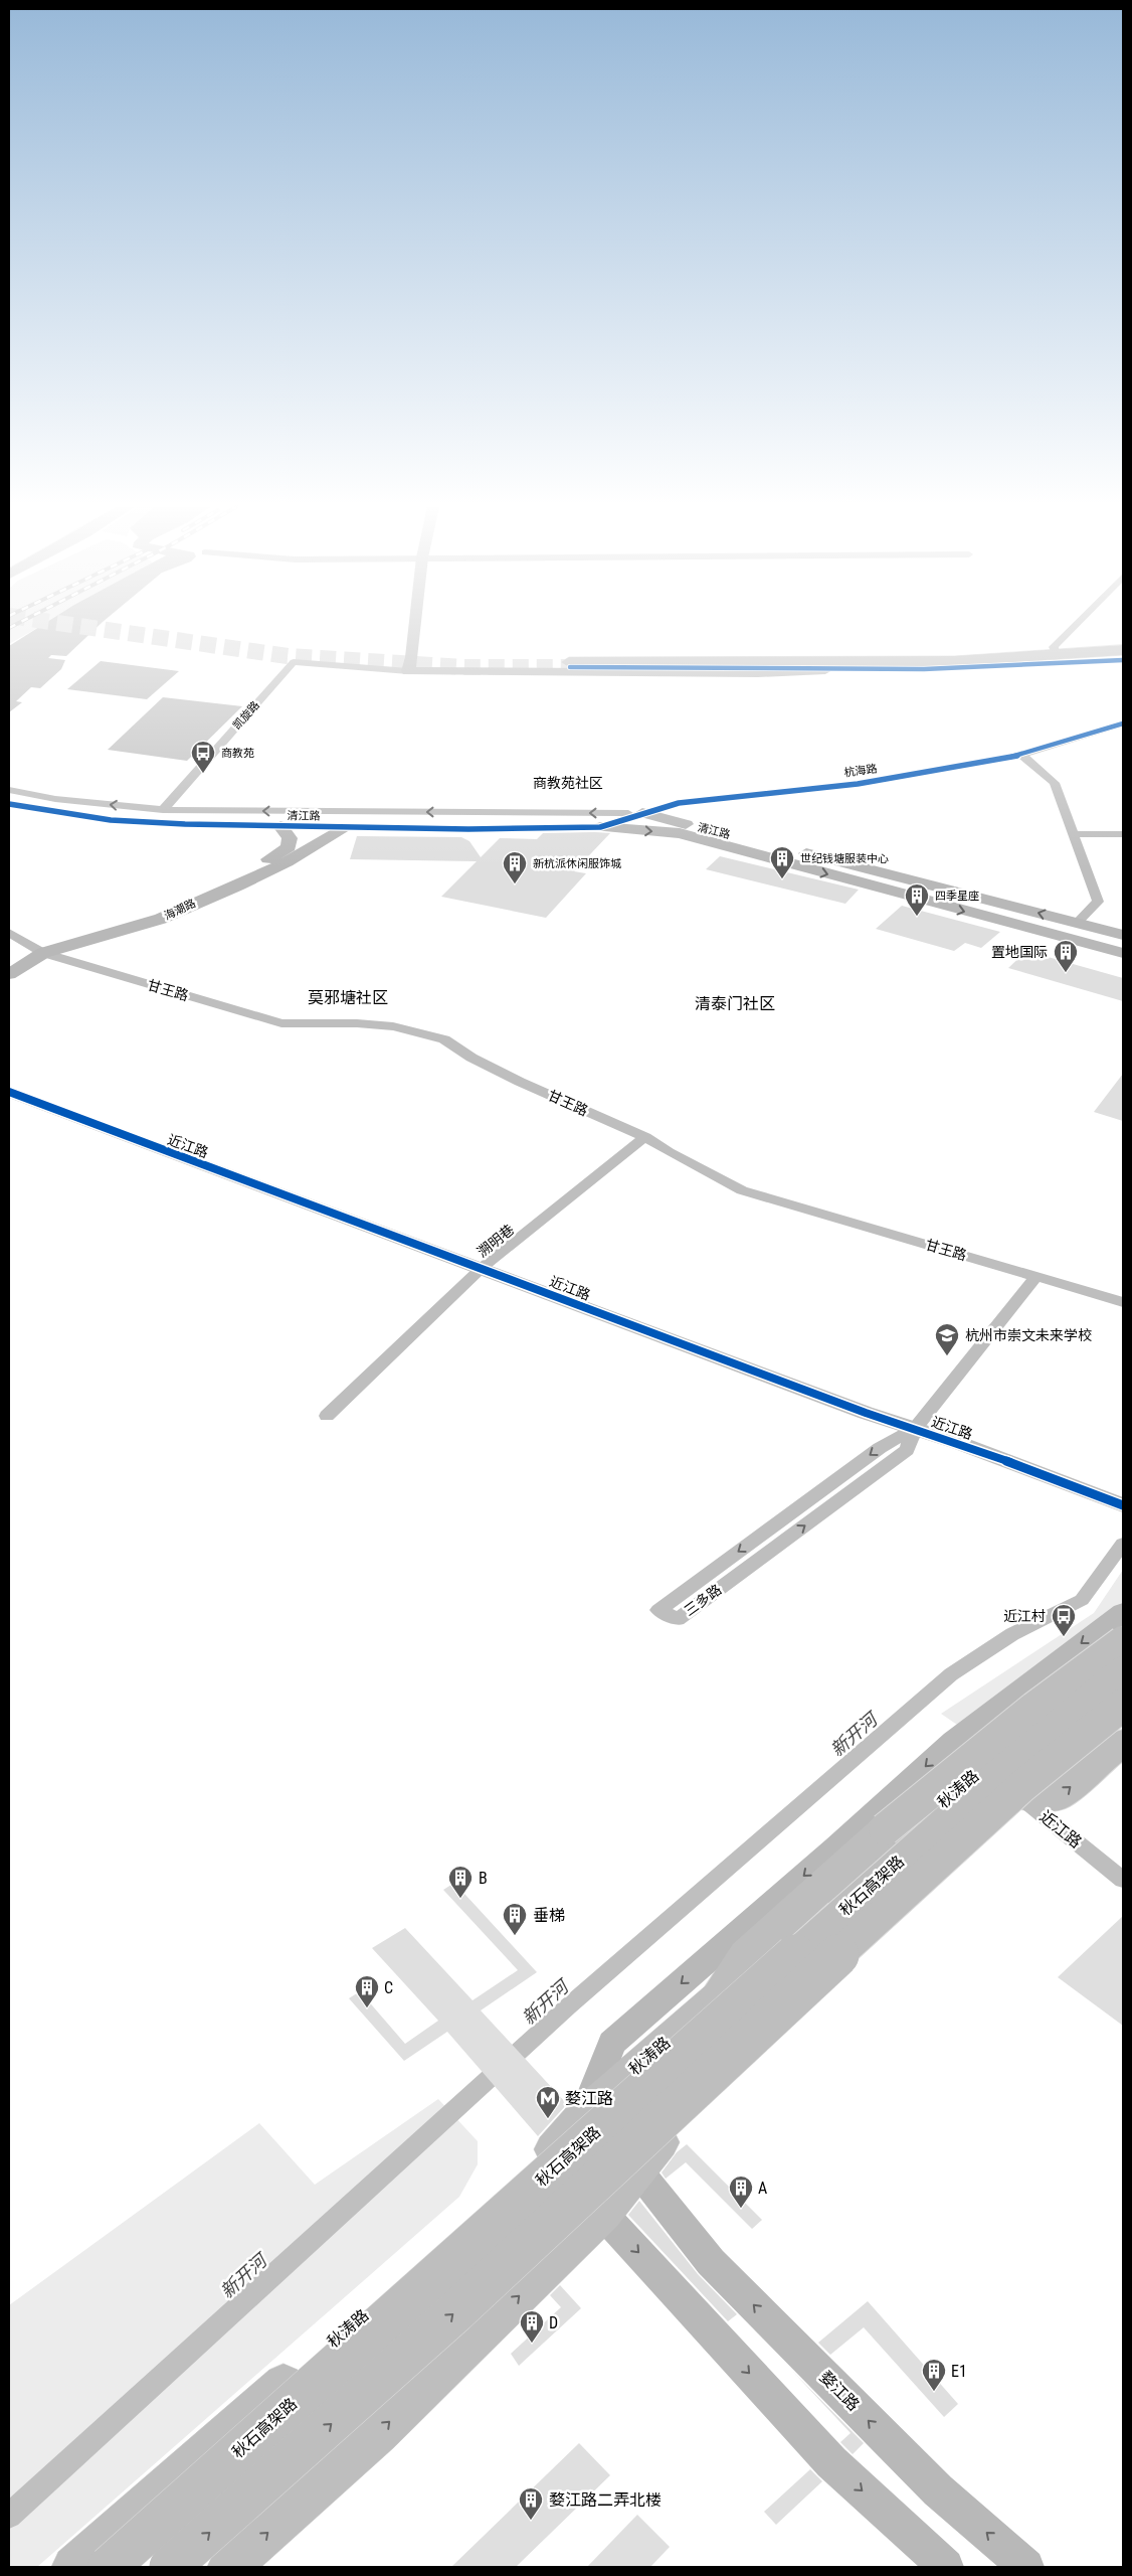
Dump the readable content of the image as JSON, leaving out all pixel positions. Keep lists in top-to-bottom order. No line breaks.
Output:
{"streets":{"highway":["秋石高架路"],"main road":["清江路","海潮路","秋涛路","婺江路"],"street":["凯旋路","杭海路","甘王路","近江路","溯明巷","三多路"]},"crossings":[["凯旋路","清江路"],["杭海路","清江路"],["清江路","海潮路"],["海潮路","甘王路"],["甘王路","溯明巷"],["甘王路","三多路"],["近江路","溯明巷"],["近江路","三多路"],["近江路","秋涛路"],["秋涛路","婺江路"]],"districts":["商教苑社区","莫邪塘社区","清泰门社区"],"water":["新开河"],"places":{"bus stop":["商教苑","近江村"],"building":["世纪钱塘服装中心","新杭派休闲服饰城","四季星座","置地国际","B","垂梯","C","A","D","E1","婺江路二弄北楼"],"school or university":["杭州市崇文未来学校"],"metro station":["婺江路"]}}
